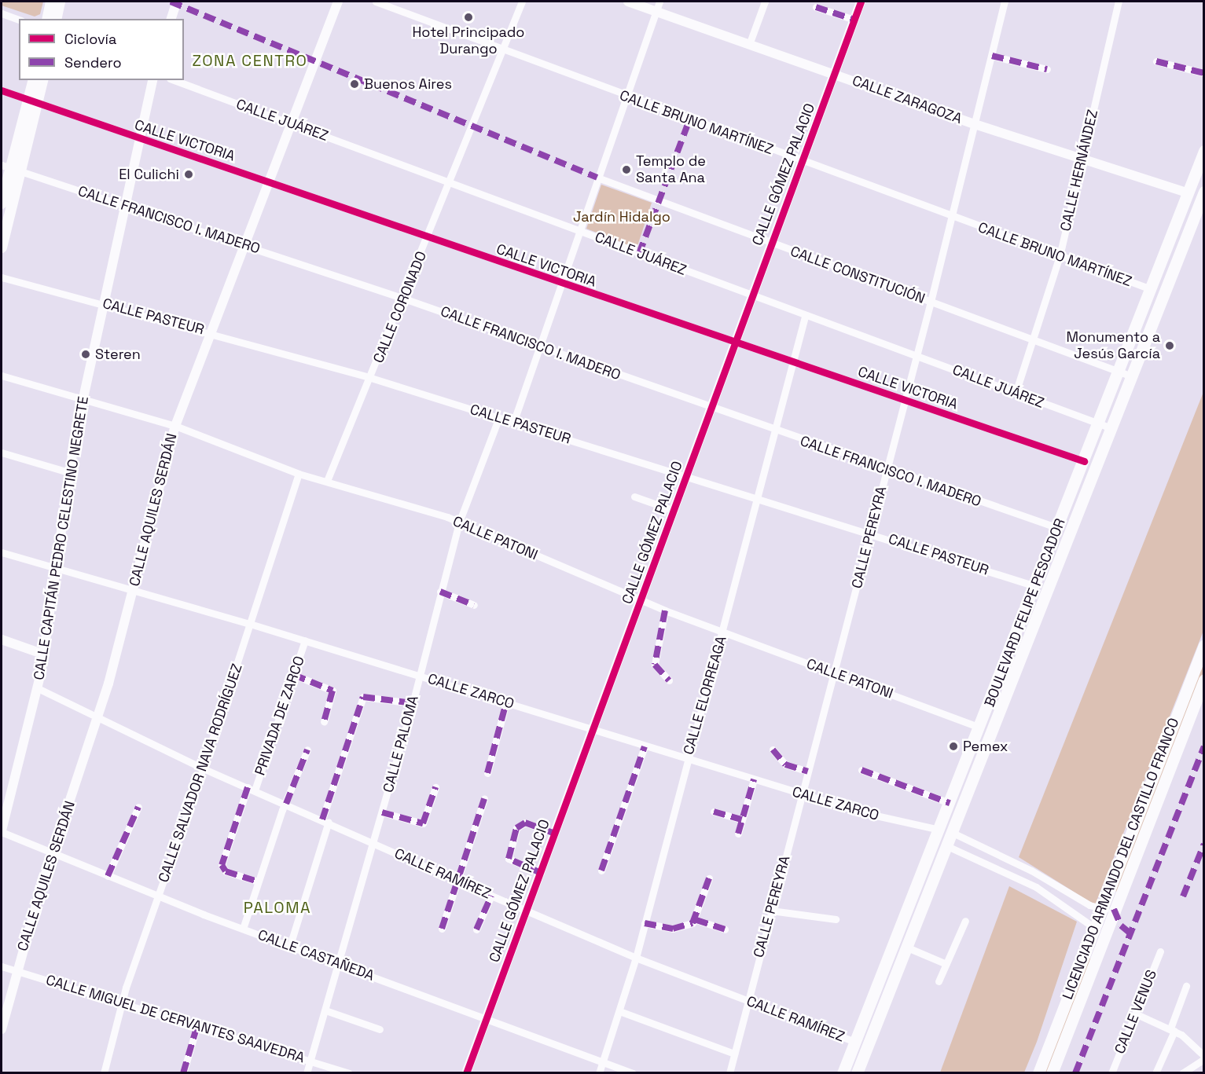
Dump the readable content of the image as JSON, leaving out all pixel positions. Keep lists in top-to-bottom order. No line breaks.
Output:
{"streets":{"main road":["BOULEVARD FELIPE PESCADOR","LICENCIADO ARMANDO DEL CASTILLO FRANCO"],"street":["CALLE ZARAGOZA","CALLE JUÁREZ","CALLE BRUNO MARTÍNEZ","CALLE VICTORIA","CALLE HERNÁNDEZ","CALLE GÓMEZ PALACIO","CALLE FRANCISCO I. MADERO","CALLE CONSTITUCIÓN","CALLE CORONADO","CALLE PASTEUR","CALLE AQUILES SERDÁN","CALLE PEREYRA","CALLE CAPITÁN PEDRO CELESTINO NEGRETE","CALLE PATONI","CALLE ZARCO","CALLE ELORREAGA","PRIVADA DE ZARCO","CALLE PALOMA","CALLE SALVADOR NAVA RODRÍGUEZ","CALLE RAMÍREZ","CALLE CASTAÑEDA","CALLE VENUS","CALLE MIGUEL DE CERVANTES SAAVEDRA"]},"crossings":[["CALLE ZARAGOZA","CALLE HERNÁNDEZ"],["CALLE ZARAGOZA","CALLE GÓMEZ PALACIO"],["CALLE ZARAGOZA","CALLE PEREYRA"],["CALLE ZARAGOZA","BOULEVARD FELIPE PESCADOR"],["CALLE JUÁREZ","CALLE HERNÁNDEZ"],["CALLE JUÁREZ","CALLE GÓMEZ PALACIO"],["CALLE JUÁREZ","CALLE CORONADO"],["CALLE JUÁREZ","CALLE AQUILES SERDÁN"],["CALLE JUÁREZ","CALLE PEREYRA"],["CALLE JUÁREZ","BOULEVARD FELIPE PESCADOR"],["CALLE JUÁREZ","CALLE ELORREAGA"],["CALLE BRUNO MARTÍNEZ","CALLE HERNÁNDEZ"],["CALLE BRUNO MARTÍNEZ","CALLE GÓMEZ PALACIO"],["CALLE BRUNO MARTÍNEZ","CALLE CORONADO"],["CALLE BRUNO MARTÍNEZ","CALLE PEREYRA"],["CALLE BRUNO MARTÍNEZ","BOULEVARD FELIPE PESCADOR"],["CALLE VICTORIA","CALLE GÓMEZ PALACIO"],["CALLE VICTORIA","CALLE CORONADO"],["CALLE VICTORIA","CALLE AQUILES SERDÁN"],["CALLE VICTORIA","CALLE PEREYRA"],["CALLE VICTORIA","CALLE CAPITÁN PEDRO CELESTINO NEGRETE"],["CALLE VICTORIA","BOULEVARD FELIPE PESCADOR"],["CALLE VICTORIA","CALLE ELORREAGA"],["CALLE HERNÁNDEZ","CALLE CONSTITUCIÓN"],["CALLE GÓMEZ PALACIO","CALLE FRANCISCO I. MADERO"],["CALLE GÓMEZ PALACIO","CALLE CONSTITUCIÓN"],["CALLE GÓMEZ PALACIO","CALLE PASTEUR"],["CALLE GÓMEZ PALACIO","CALLE PATONI"],["CALLE GÓMEZ PALACIO","CALLE ZARCO"],["CALLE GÓMEZ PALACIO","CALLE RAMÍREZ"],["CALLE GÓMEZ PALACIO","CALLE CASTAÑEDA"],["CALLE FRANCISCO I. MADERO","CALLE CORONADO"],["CALLE FRANCISCO I. MADERO","CALLE AQUILES SERDÁN"],["CALLE FRANCISCO I. MADERO","CALLE PEREYRA"],["CALLE FRANCISCO I. MADERO","CALLE CAPITÁN PEDRO CELESTINO NEGRETE"],["CALLE FRANCISCO I. MADERO","BOULEVARD FELIPE PESCADOR"],["CALLE FRANCISCO I. MADERO","CALLE ELORREAGA"],["CALLE CONSTITUCIÓN","CALLE PEREYRA"],["CALLE CONSTITUCIÓN","BOULEVARD FELIPE PESCADOR"],["CALLE CORONADO","CALLE PASTEUR"],["CALLE CORONADO","CALLE PATONI"],["CALLE PASTEUR","CALLE AQUILES SERDÁN"],["CALLE PASTEUR","CALLE PEREYRA"],["CALLE PASTEUR","CALLE CAPITÁN PEDRO CELESTINO NEGRETE"],["CALLE PASTEUR","BOULEVARD FELIPE PESCADOR"],["CALLE PASTEUR","CALLE ELORREAGA"],["CALLE PASTEUR","CALLE PALOMA"],["CALLE AQUILES SERDÁN","CALLE PATONI"],["CALLE AQUILES SERDÁN","CALLE ZARCO"],["CALLE AQUILES SERDÁN","CALLE RAMÍREZ"],["CALLE AQUILES SERDÁN","CALLE CASTAÑEDA"],["CALLE AQUILES SERDÁN","CALLE MIGUEL DE CERVANTES SAAVEDRA"],["CALLE PEREYRA","CALLE PATONI"],["CALLE PEREYRA","CALLE ZARCO"],["CALLE PEREYRA","CALLE RAMÍREZ"],["CALLE CAPITÁN PEDRO CELESTINO NEGRETE","CALLE PATONI"],["CALLE CAPITÁN PEDRO CELESTINO NEGRETE","CALLE ZARCO"],["CALLE CAPITÁN PEDRO CELESTINO NEGRETE","CALLE RAMÍREZ"],["CALLE CAPITÁN PEDRO CELESTINO NEGRETE","CALLE CASTAÑEDA"],["CALLE PATONI","BOULEVARD FELIPE PESCADOR"],["CALLE PATONI","CALLE ELORREAGA"],["CALLE PATONI","CALLE PALOMA"],["CALLE PATONI","CALLE SALVADOR NAVA RODRÍGUEZ"],["BOULEVARD FELIPE PESCADOR","CALLE ZARCO"],["BOULEVARD FELIPE PESCADOR","CALLE RAMÍREZ"],["CALLE ZARCO","CALLE ELORREAGA"],["CALLE ZARCO","PRIVADA DE ZARCO"],["CALLE ZARCO","CALLE PALOMA"],["CALLE ZARCO","CALLE SALVADOR NAVA RODRÍGUEZ"],["CALLE ZARCO","LICENCIADO ARMANDO DEL CASTILLO FRANCO"],["CALLE ELORREAGA","CALLE RAMÍREZ"],["CALLE ELORREAGA","CALLE CASTAÑEDA"],["PRIVADA DE ZARCO","CALLE RAMÍREZ"],["CALLE PALOMA","CALLE RAMÍREZ"],["CALLE PALOMA","CALLE CASTAÑEDA"],["CALLE PALOMA","CALLE MIGUEL DE CERVANTES SAAVEDRA"],["CALLE SALVADOR NAVA RODRÍGUEZ","CALLE RAMÍREZ"],["CALLE SALVADOR NAVA RODRÍGUEZ","CALLE CASTAÑEDA"],["CALLE SALVADOR NAVA RODRÍGUEZ","CALLE MIGUEL DE CERVANTES SAAVEDRA"]],"districts":["ZONA CENTRO","PALOMA"],"parks":["Jardín Hidalgo"],"places":["Hotel Principado Durango","Buenos Aires","Templo de Santa Ana","El Culichi","Monumento a Jesús García","Steren","Pemex"],"legend":["Ciclovía","Sendero"]}
